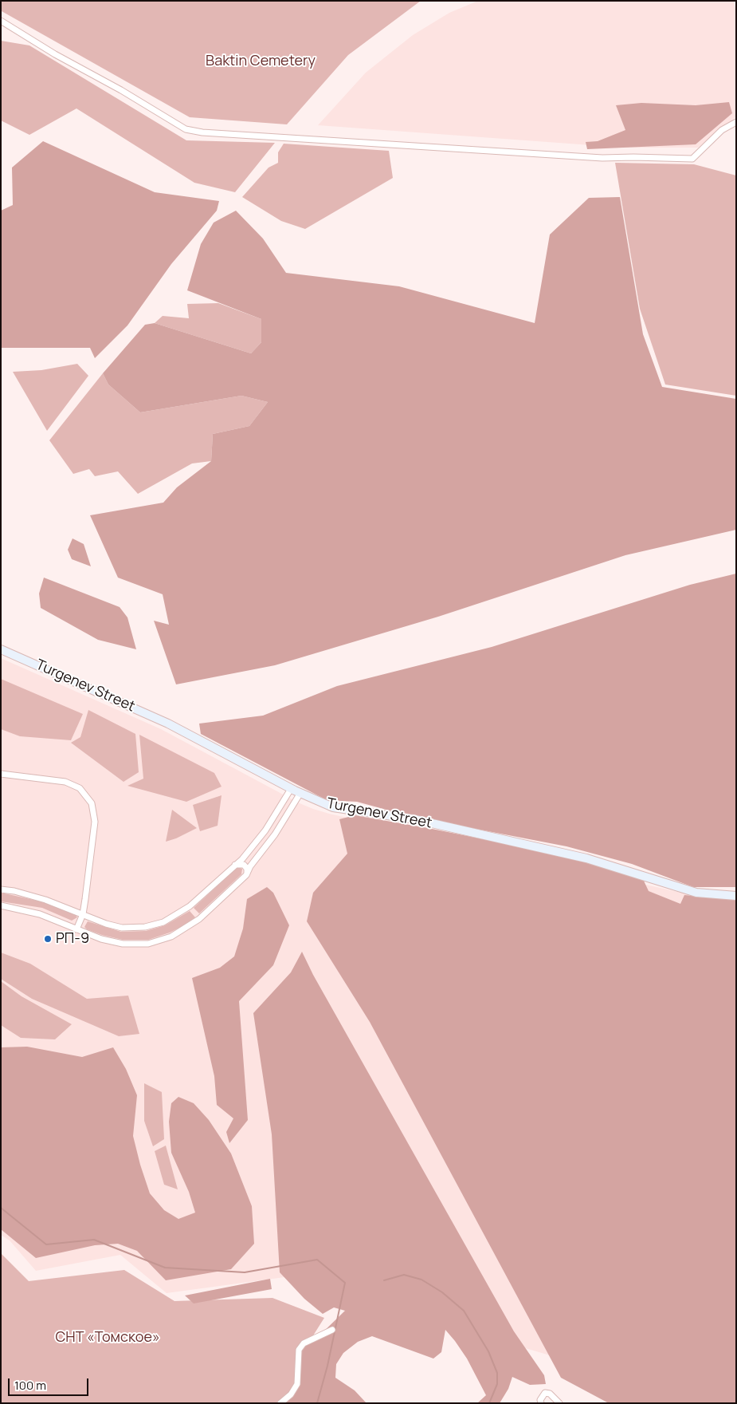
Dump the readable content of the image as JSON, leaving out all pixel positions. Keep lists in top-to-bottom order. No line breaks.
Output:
{"streets":{"street":["Turgenev Street"]},"parks":["Baktin Cemetery","СНТ «Томское»"],"places":["РП-9"],"scale_bar":"100 m"}
